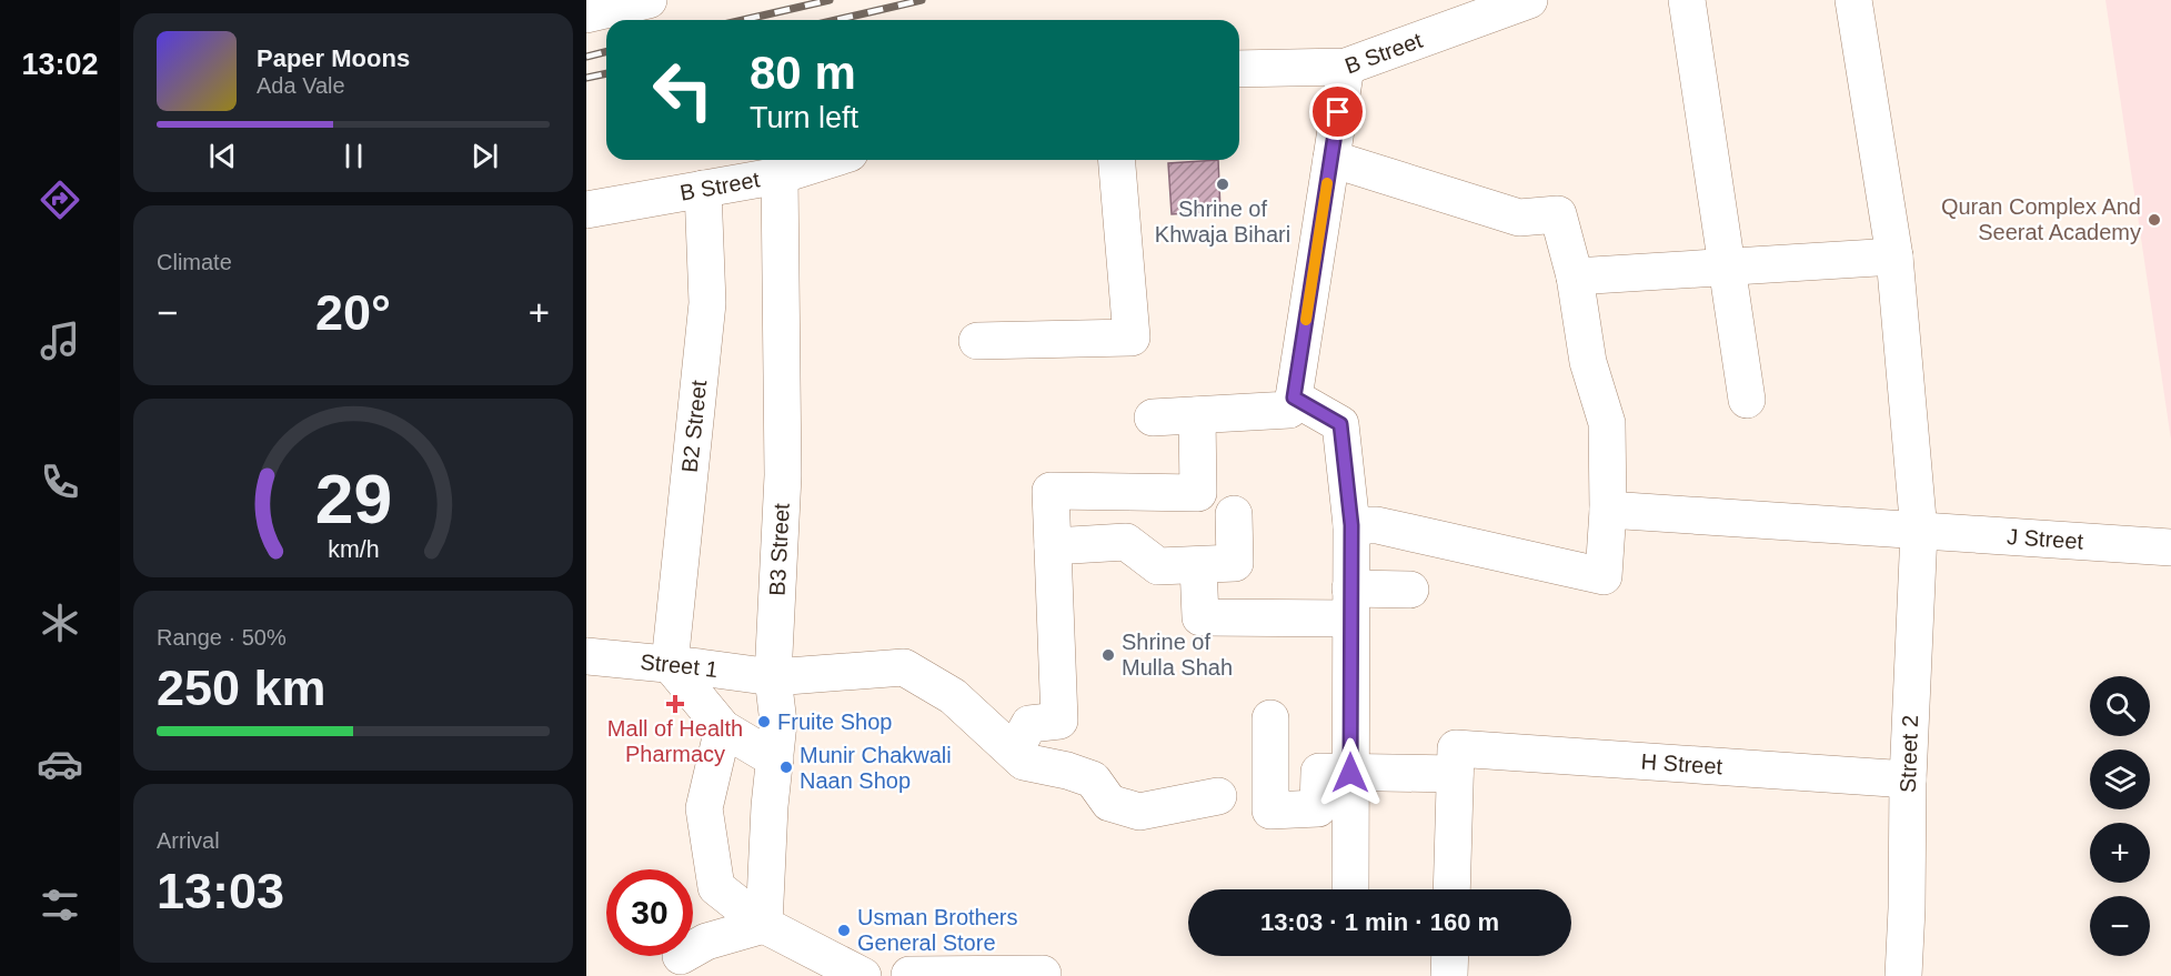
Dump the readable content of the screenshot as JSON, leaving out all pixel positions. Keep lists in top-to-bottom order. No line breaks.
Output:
{"streets":{"street":["B Street","B2 Street","J Street","B3 Street","Street 1","Street 2","H Street"]},"crossings":[["B Street","B2 Street"],["B Street","B3 Street"],["B2 Street","Street 1"],["J Street","Street 2"],["B3 Street","Street 1"],["Street 2","H Street"]],"places":{"other":["Shrine of Khwaja Bihari","Quran Complex And Seerat Academy","Shrine of Mulla Shah","Fruite Shop","Munir Chakwali Naan Shop","Usman Brothers General Store"],"health":["Mall of Health Pharmacy"]},"page":{"tabs":"13:02","turn":["80 m","Turn left"],"song":["Paper Moons","Ada Vale"],"tile":["Climate",["Range · 50%","250 km"],["Arrival","13:03"]],"heat":["−","20°","+"],"map_buttons":["+","−"],"limit":"30","trip":"13:03 · 1 min · 160 m","gauge":["29","km/h"]}}
